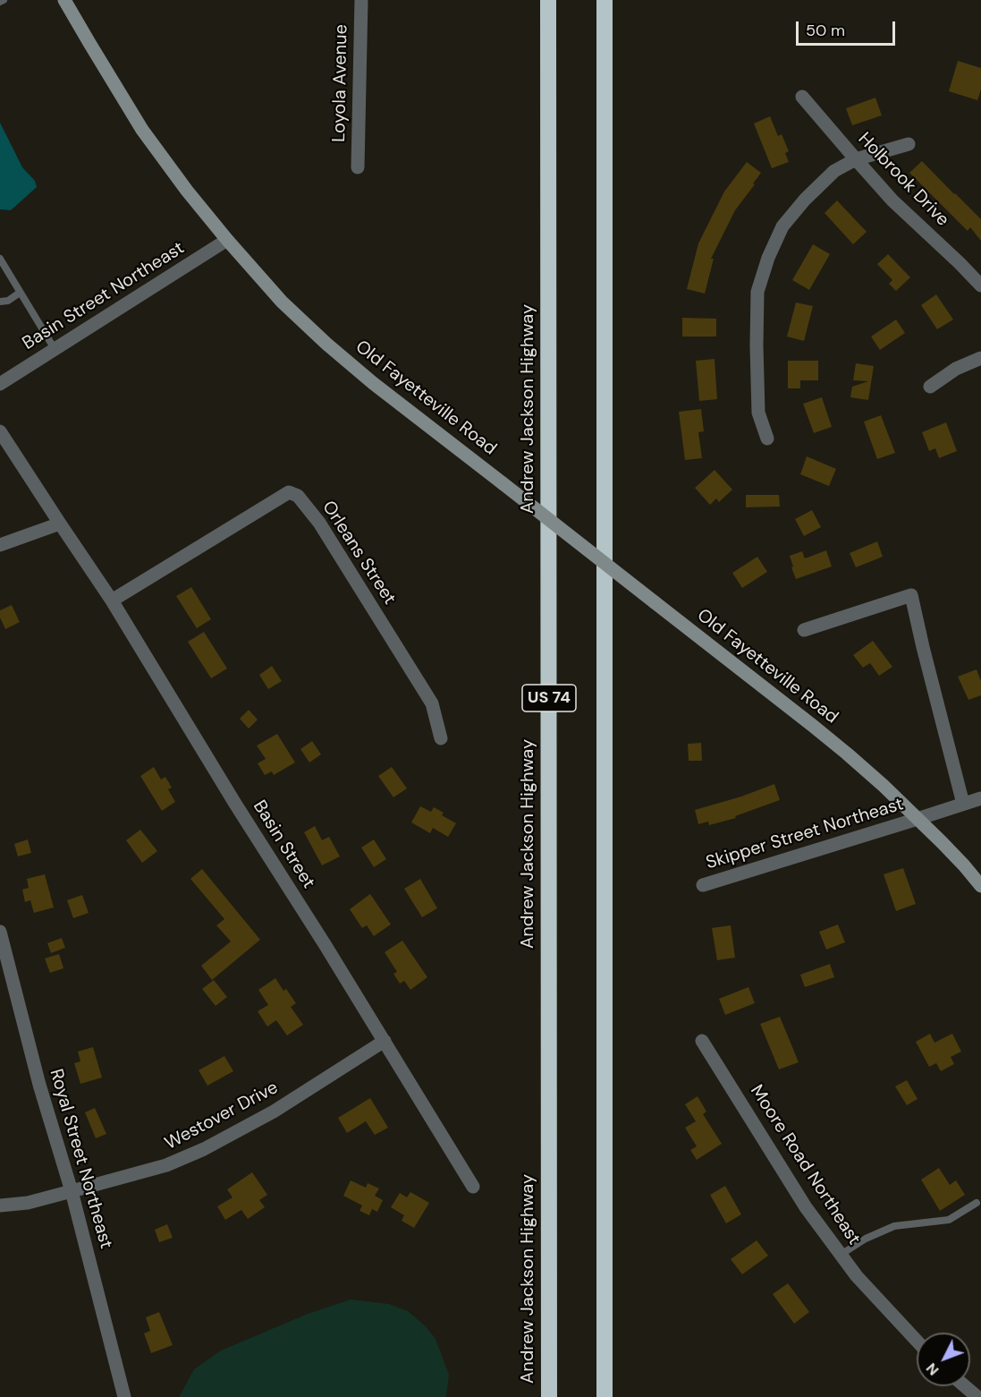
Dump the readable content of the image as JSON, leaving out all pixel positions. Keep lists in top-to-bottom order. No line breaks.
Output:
{"streets":{"highway":["Andrew Jackson Highway","US 74"],"street":["Loyola Avenue","Holbrook Drive","Basin Street Northeast","Old Fayetteville Road","Orleans Street","Skipper Street Northeast","Basin Street","Westover Drive","Royal Street Northeast","Moore Road Northeast"]},"crossings":[["Basin Street Northeast","Old Fayetteville Road"],["Old Fayetteville Road","Skipper Street Northeast"],["Orleans Street","Basin Street"],["Basin Street","Westover Drive"],["Westover Drive","Royal Street Northeast"]],"scale_bar":"50 m","north":"bottom left"}
